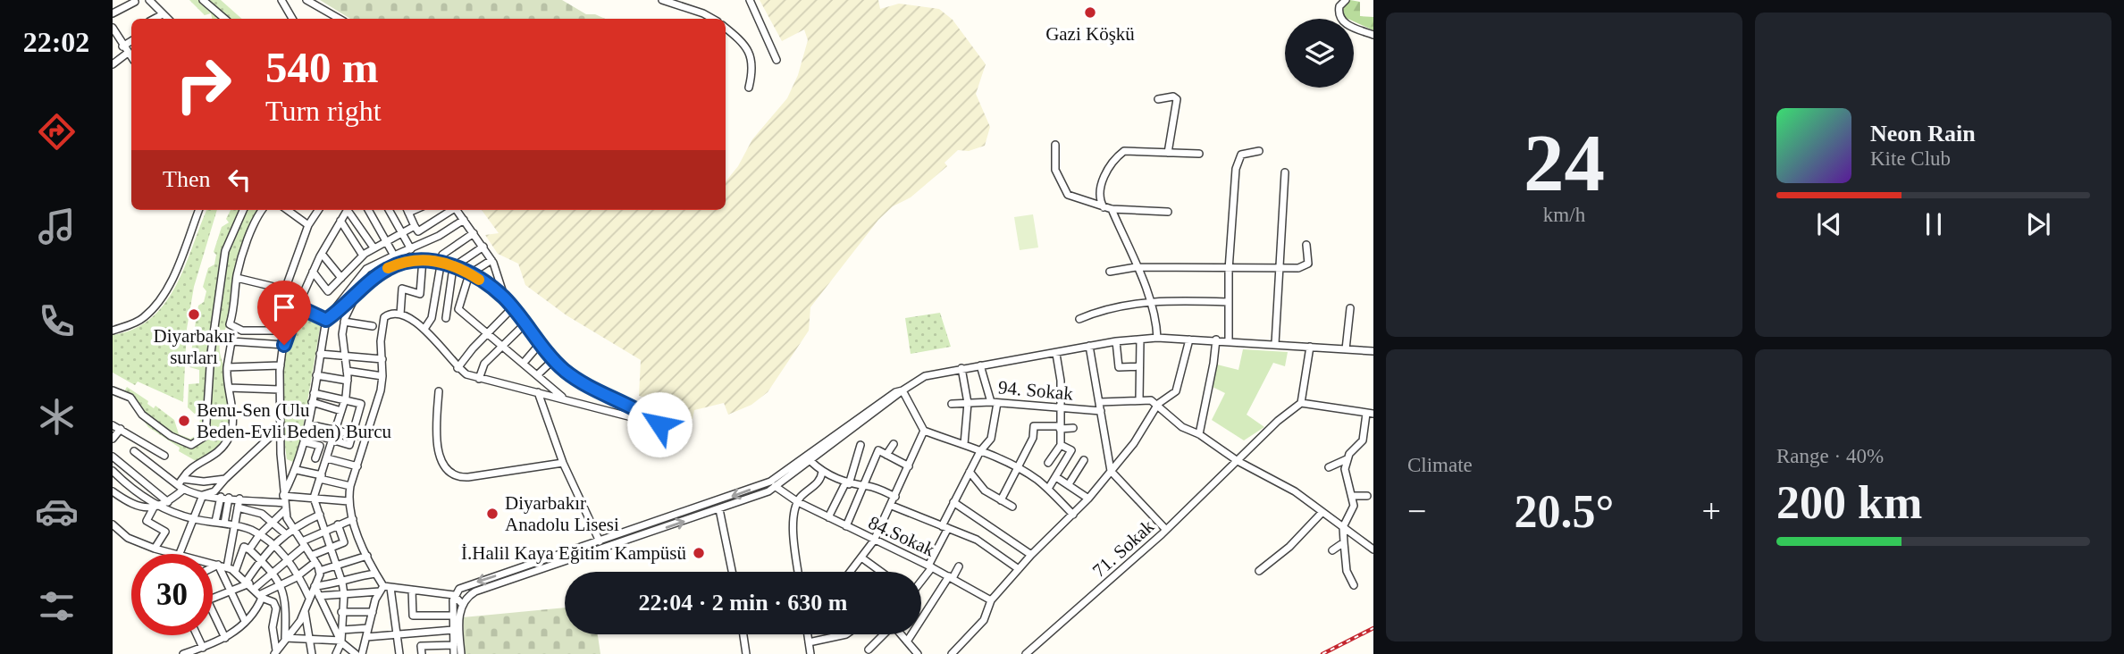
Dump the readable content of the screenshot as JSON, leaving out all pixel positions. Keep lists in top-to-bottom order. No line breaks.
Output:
{"streets":{"street":["94. Sokak","84.Sokak","71. Sokak"]},"places":["Gazi Köşkü","Diyarbakır surları","Benu-Sen (Ulu Beden-Evli Beden) Burcu","Diyarbakır Anadolu Lisesi","İ.Halil Kaya Eğitim Kampüsü"],"page":{"tabs":"22:02","tile":[["24","km/h"],"Climate",["Range · 40%","200 km"]],"turn":["540 m","Turn right"],"song":["Neon Rain","Kite Club"],"then":"Then","heat":["−","20.5°","+"],"limit":"30","trip":"22:04 · 2 min · 630 m"}}
